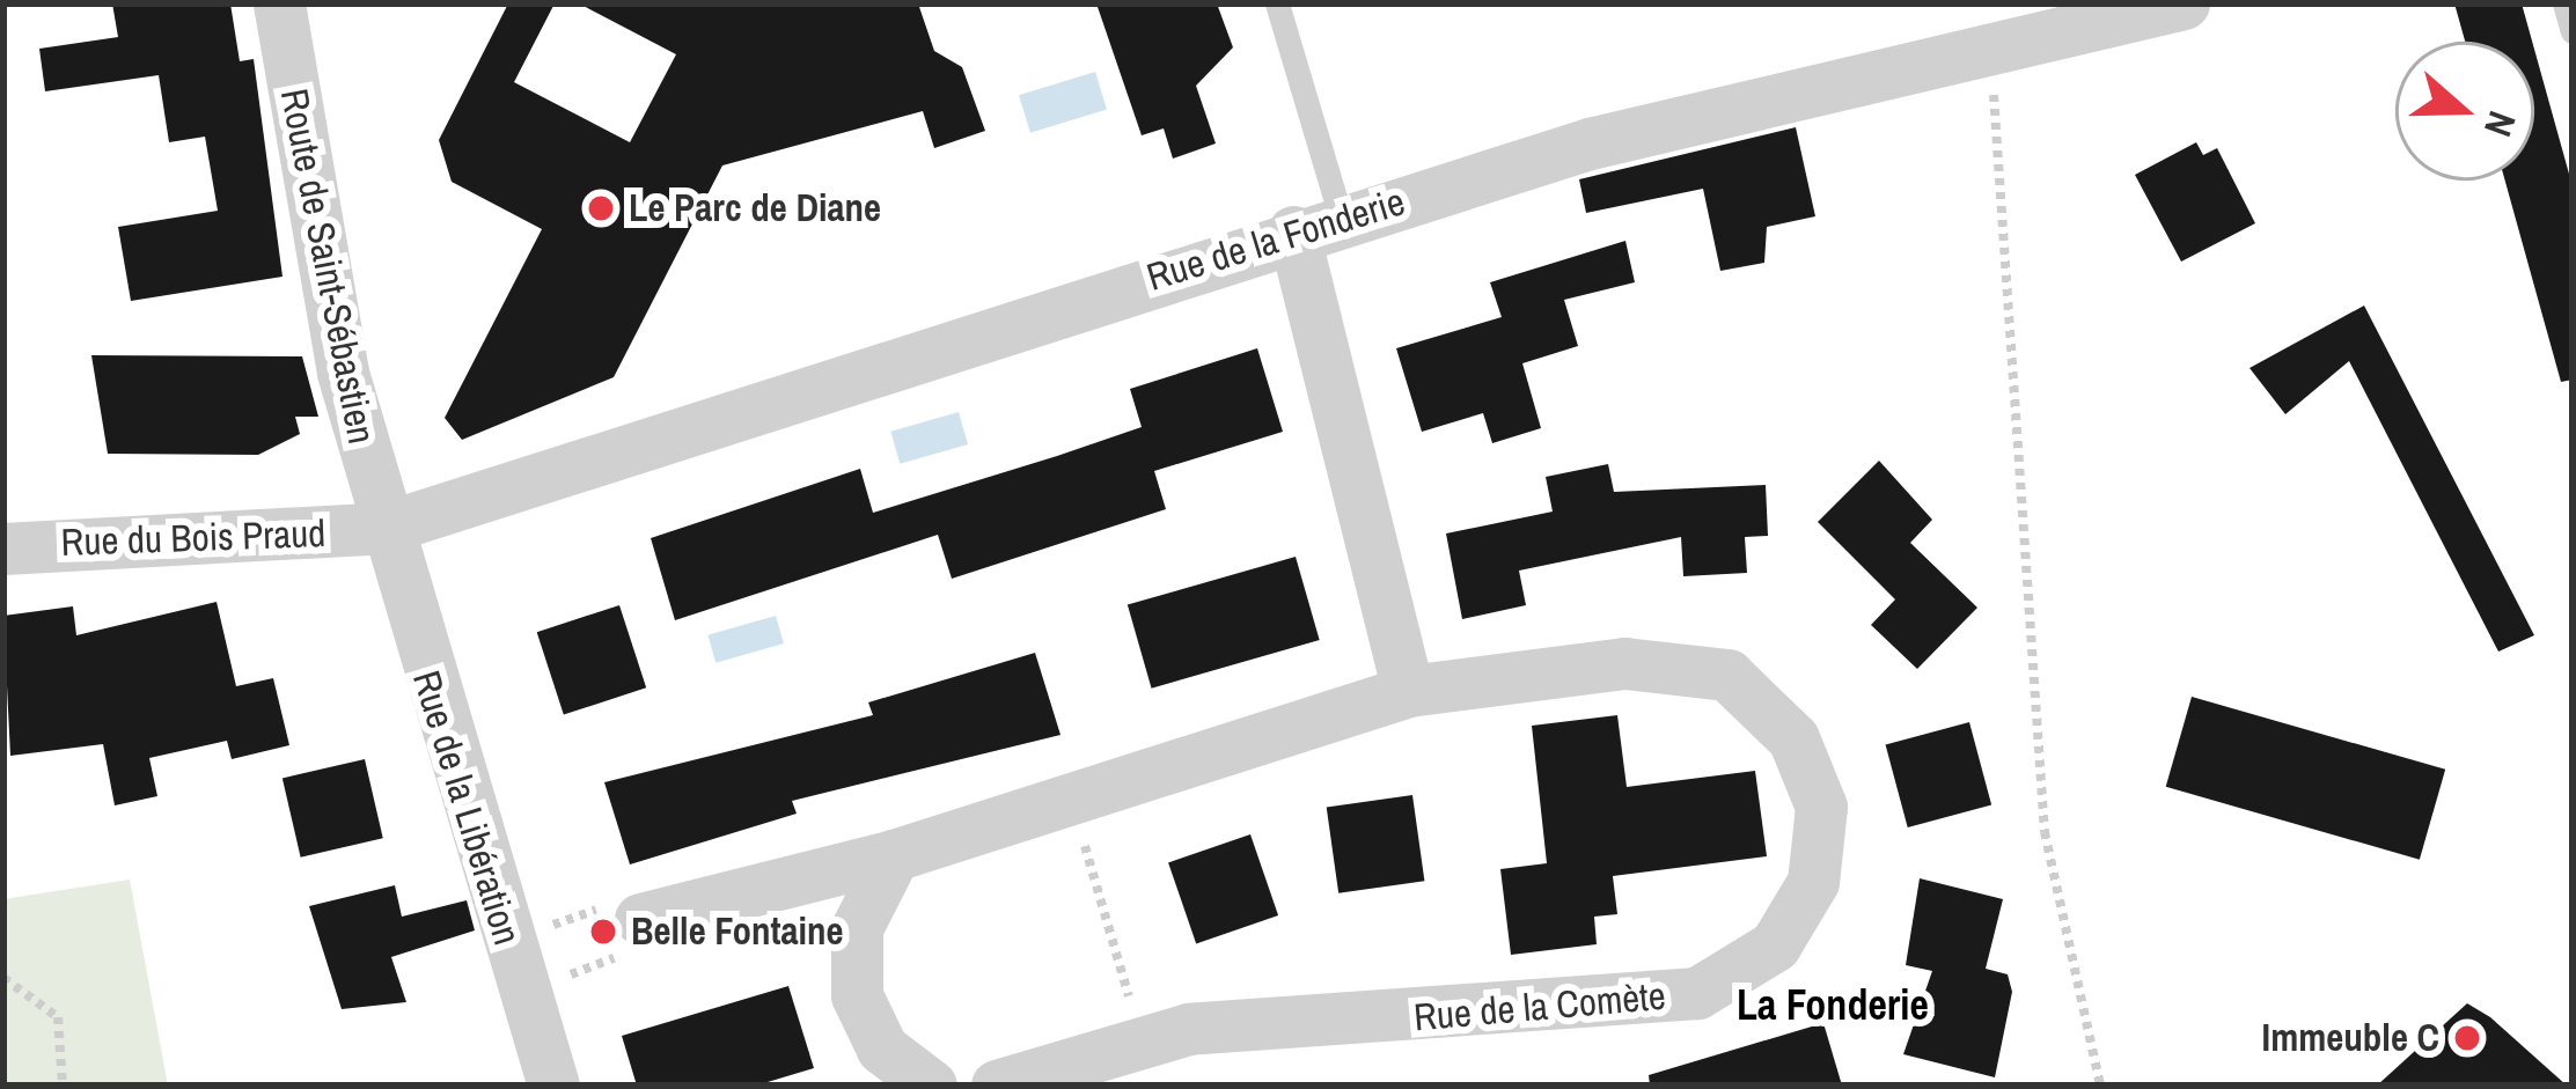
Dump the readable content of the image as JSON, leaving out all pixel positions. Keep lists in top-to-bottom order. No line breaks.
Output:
{"streets":{"street":["Rue de la Fonderie","Route de Saint-Sébastien","Rue du Bois Praud","Rue de la Libération","Rue de la Comète"]},"crossings":[["Rue de la Fonderie","Route de Saint-Sébastien"],["Rue de la Fonderie","Rue du Bois Praud"],["Rue de la Fonderie","Rue de la Libération"],["Route de Saint-Sébastien","Rue du Bois Praud"],["Route de Saint-Sébastien","Rue de la Libération"],["Rue du Bois Praud","Rue de la Libération"]],"districts":["La Fonderie"],"places":["Le Parc de Diane","Belle Fontaine","Immeuble C"],"north":"right"}
